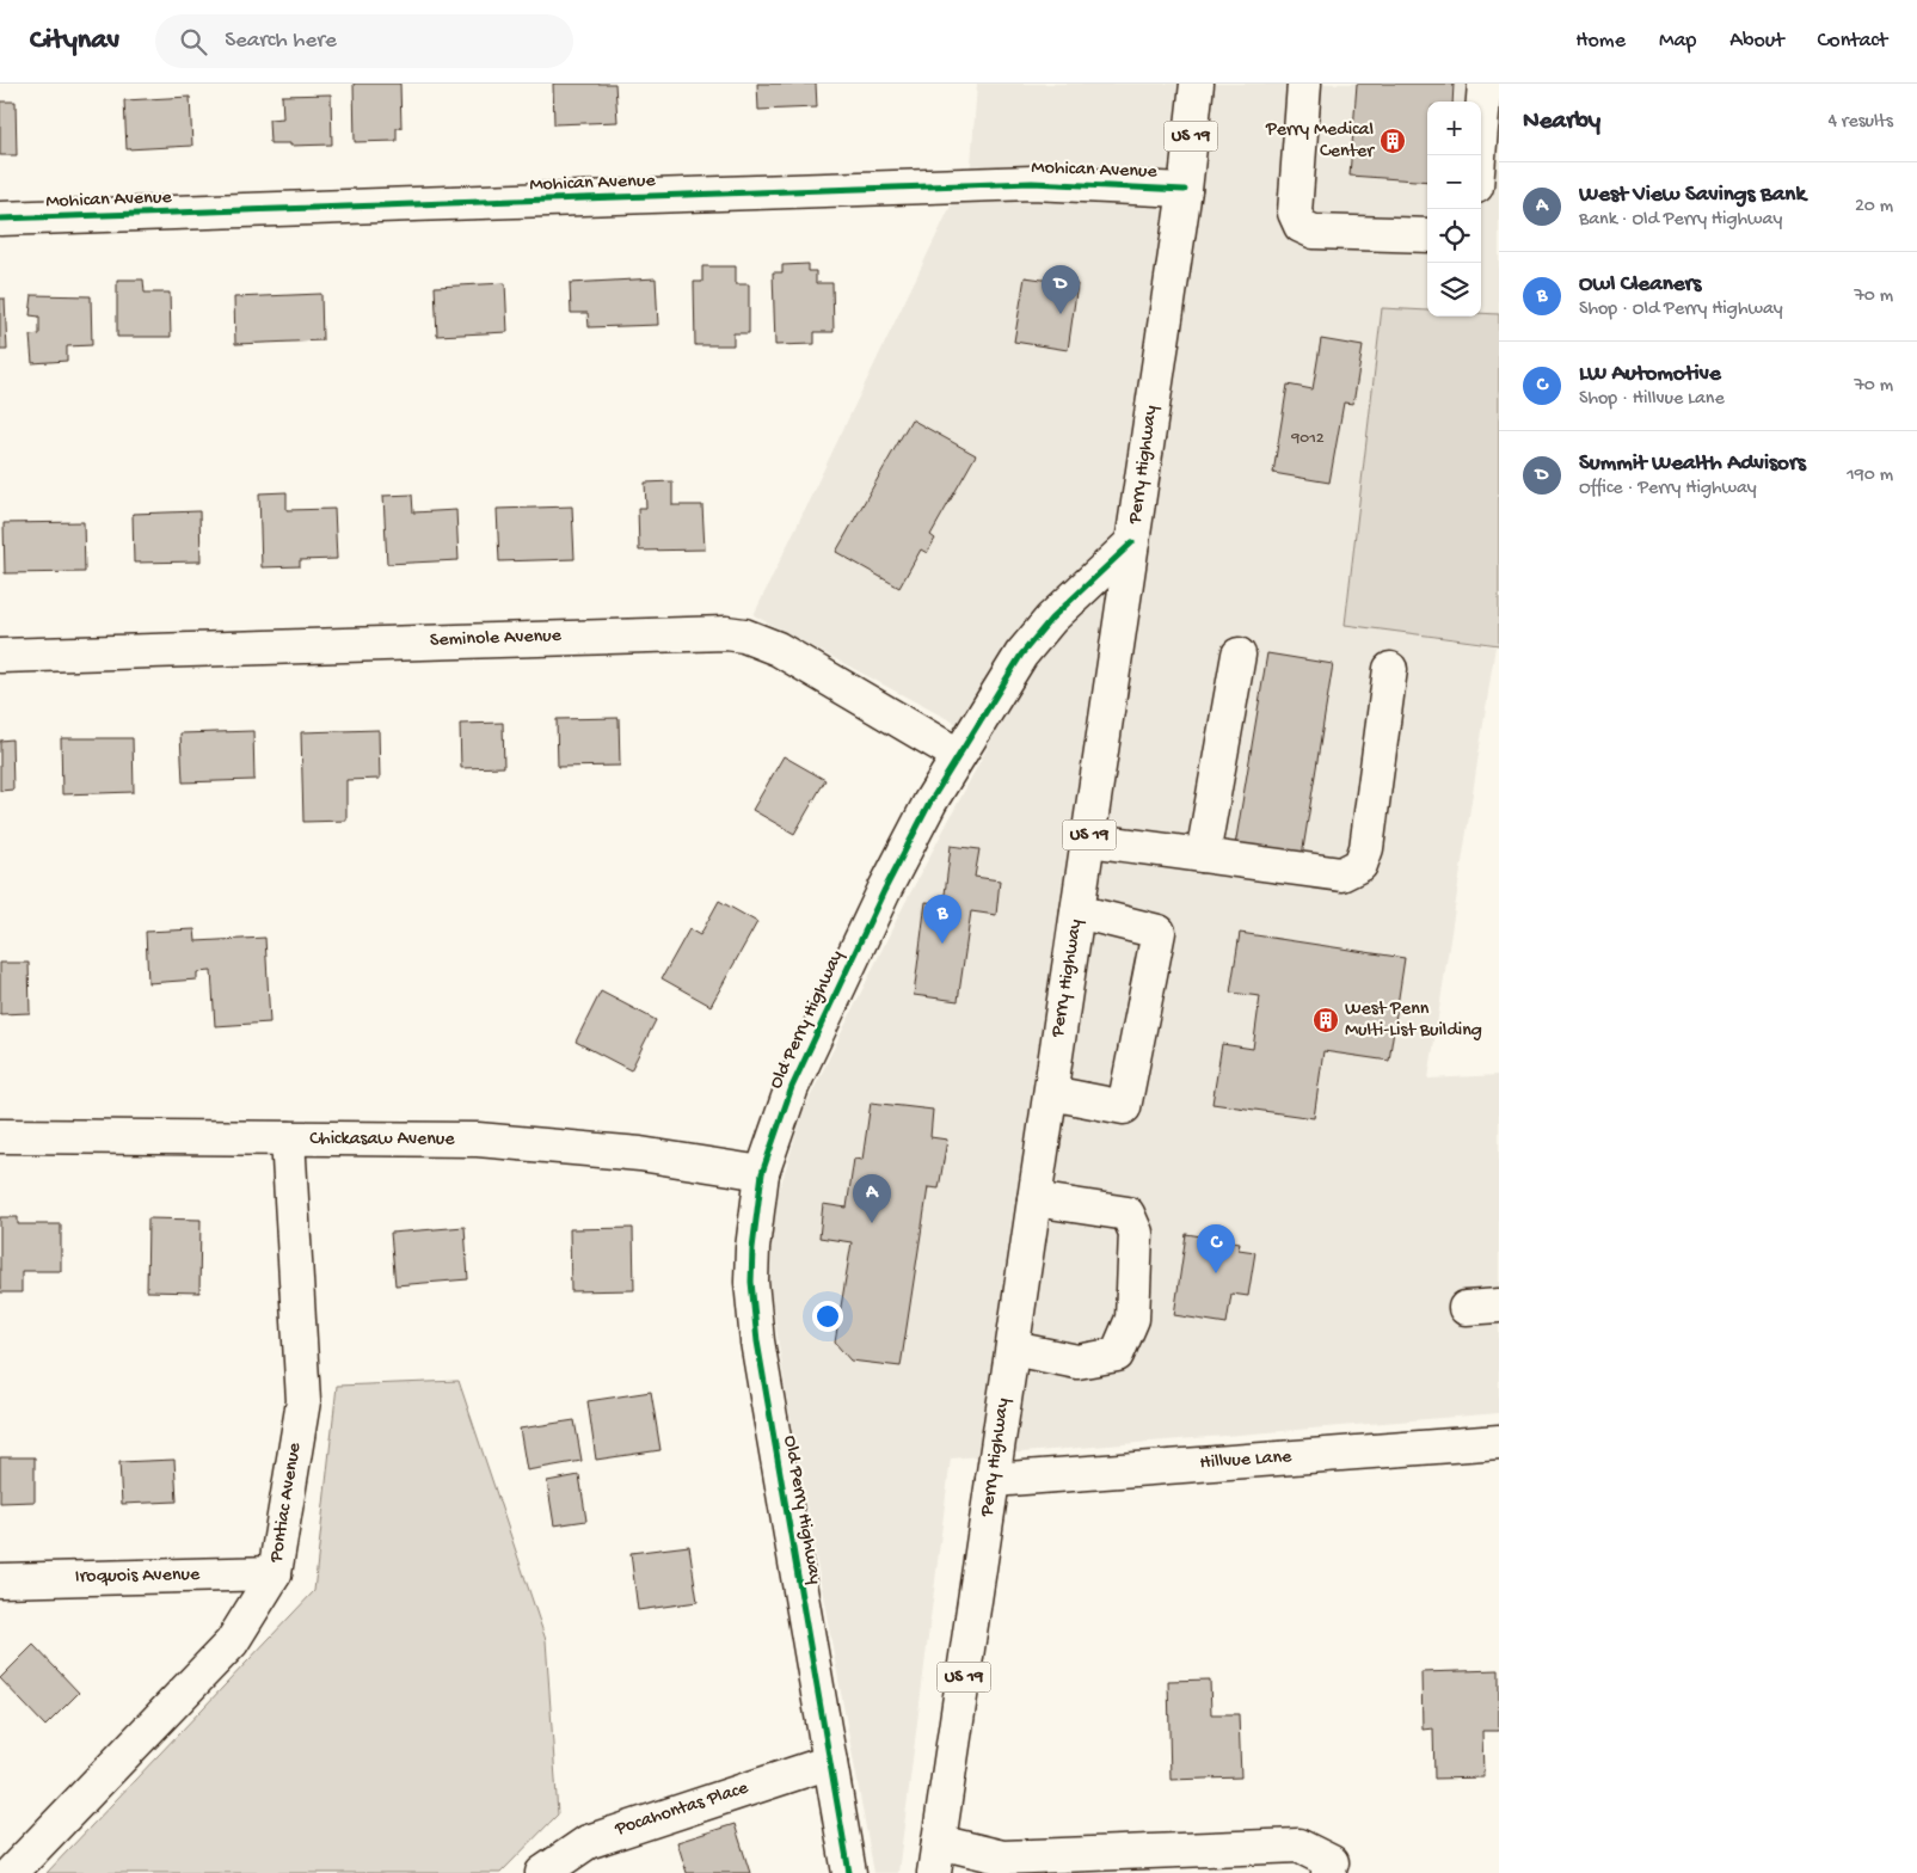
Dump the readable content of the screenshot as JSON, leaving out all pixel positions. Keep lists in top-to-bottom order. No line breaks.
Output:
{"streets":{"street":["US 19","Mohican Avenue","Perry Highway","Seminole Avenue","Old Perry Highway","Chickasaw Avenue","Hillvue Lane","Pontiac Avenue","Iroquois Avenue","Pocahontas Place"]},"crossings":[["Mohican Avenue","Perry Highway"],["Perry Highway","Old Perry Highway"],["Perry Highway","Hillvue Lane"],["Seminole Avenue","Old Perry Highway"],["Old Perry Highway","Chickasaw Avenue"],["Old Perry Highway","Pocahontas Place"],["Chickasaw Avenue","Pontiac Avenue"],["Pontiac Avenue","Iroquois Avenue"]],"places":{"building":["Perry Medical Center","West Penn Multi-List Building"]},"house_numbers":["9012"],"page":{"header":"Citynav","search":"Search here","nav":["Home","Map","About","Contact"],"heading":["Nearby","4 results"],"map_buttons":["+","−"],"list":[{"mark":"A","name":"West View Savings Bank","note":"Bank · Old Perry Highway","value":"20 m"},{"mark":"B","name":"Owl Cleaners","note":"Shop · Old Perry Highway","value":"70 m"},{"mark":"C","name":"LW Automotive","note":"Shop · Hillvue Lane","value":"70 m"},{"mark":"D","name":"Summit Wealth Advisors","note":"Office · Perry Highway","value":"190 m"}],"pins":["D","B","A","C"]}}
